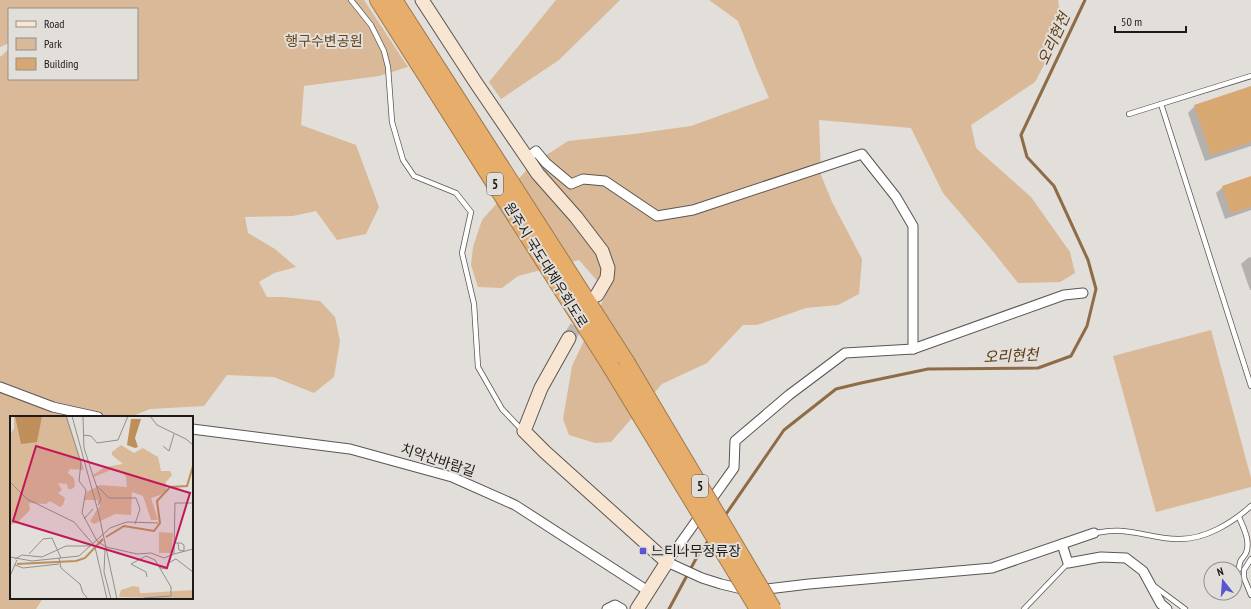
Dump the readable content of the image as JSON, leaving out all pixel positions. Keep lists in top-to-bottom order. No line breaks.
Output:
{"streets":{"highway":["5","원주시 국도대체우회도로"],"street":["치악산바람길"]},"crossings":[["5","원주시 국도대체우회도로"]],"water":["오리현천"],"parks":["행구수변공원"],"places":{"transit":["느티나무정류장"]},"legend":["Road","Park","Building"],"scale_bar":"50 m","north":"top"}
